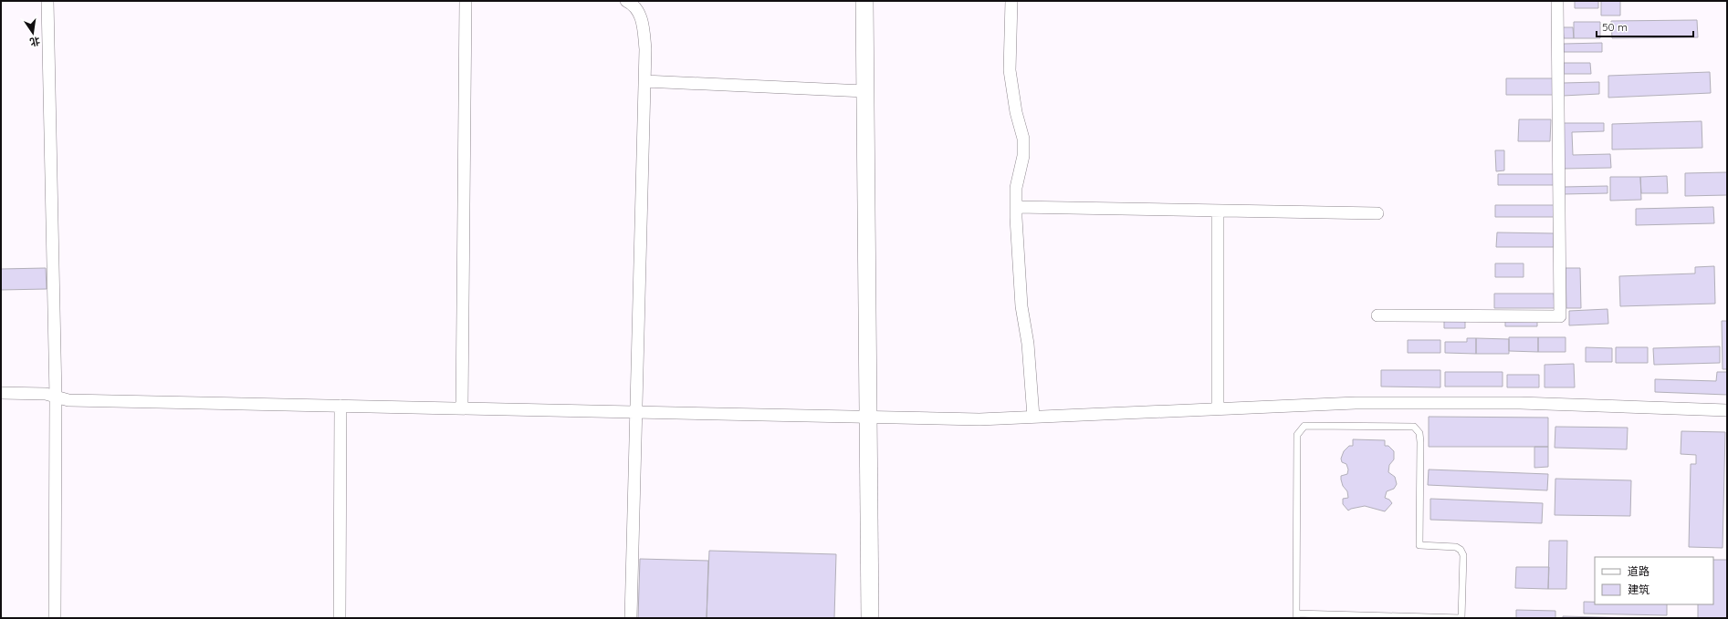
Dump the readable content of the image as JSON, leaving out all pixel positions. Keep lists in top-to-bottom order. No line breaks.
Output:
{"legend":["道路","建筑"],"scale_bar":"50 m","north":"bottom"}
